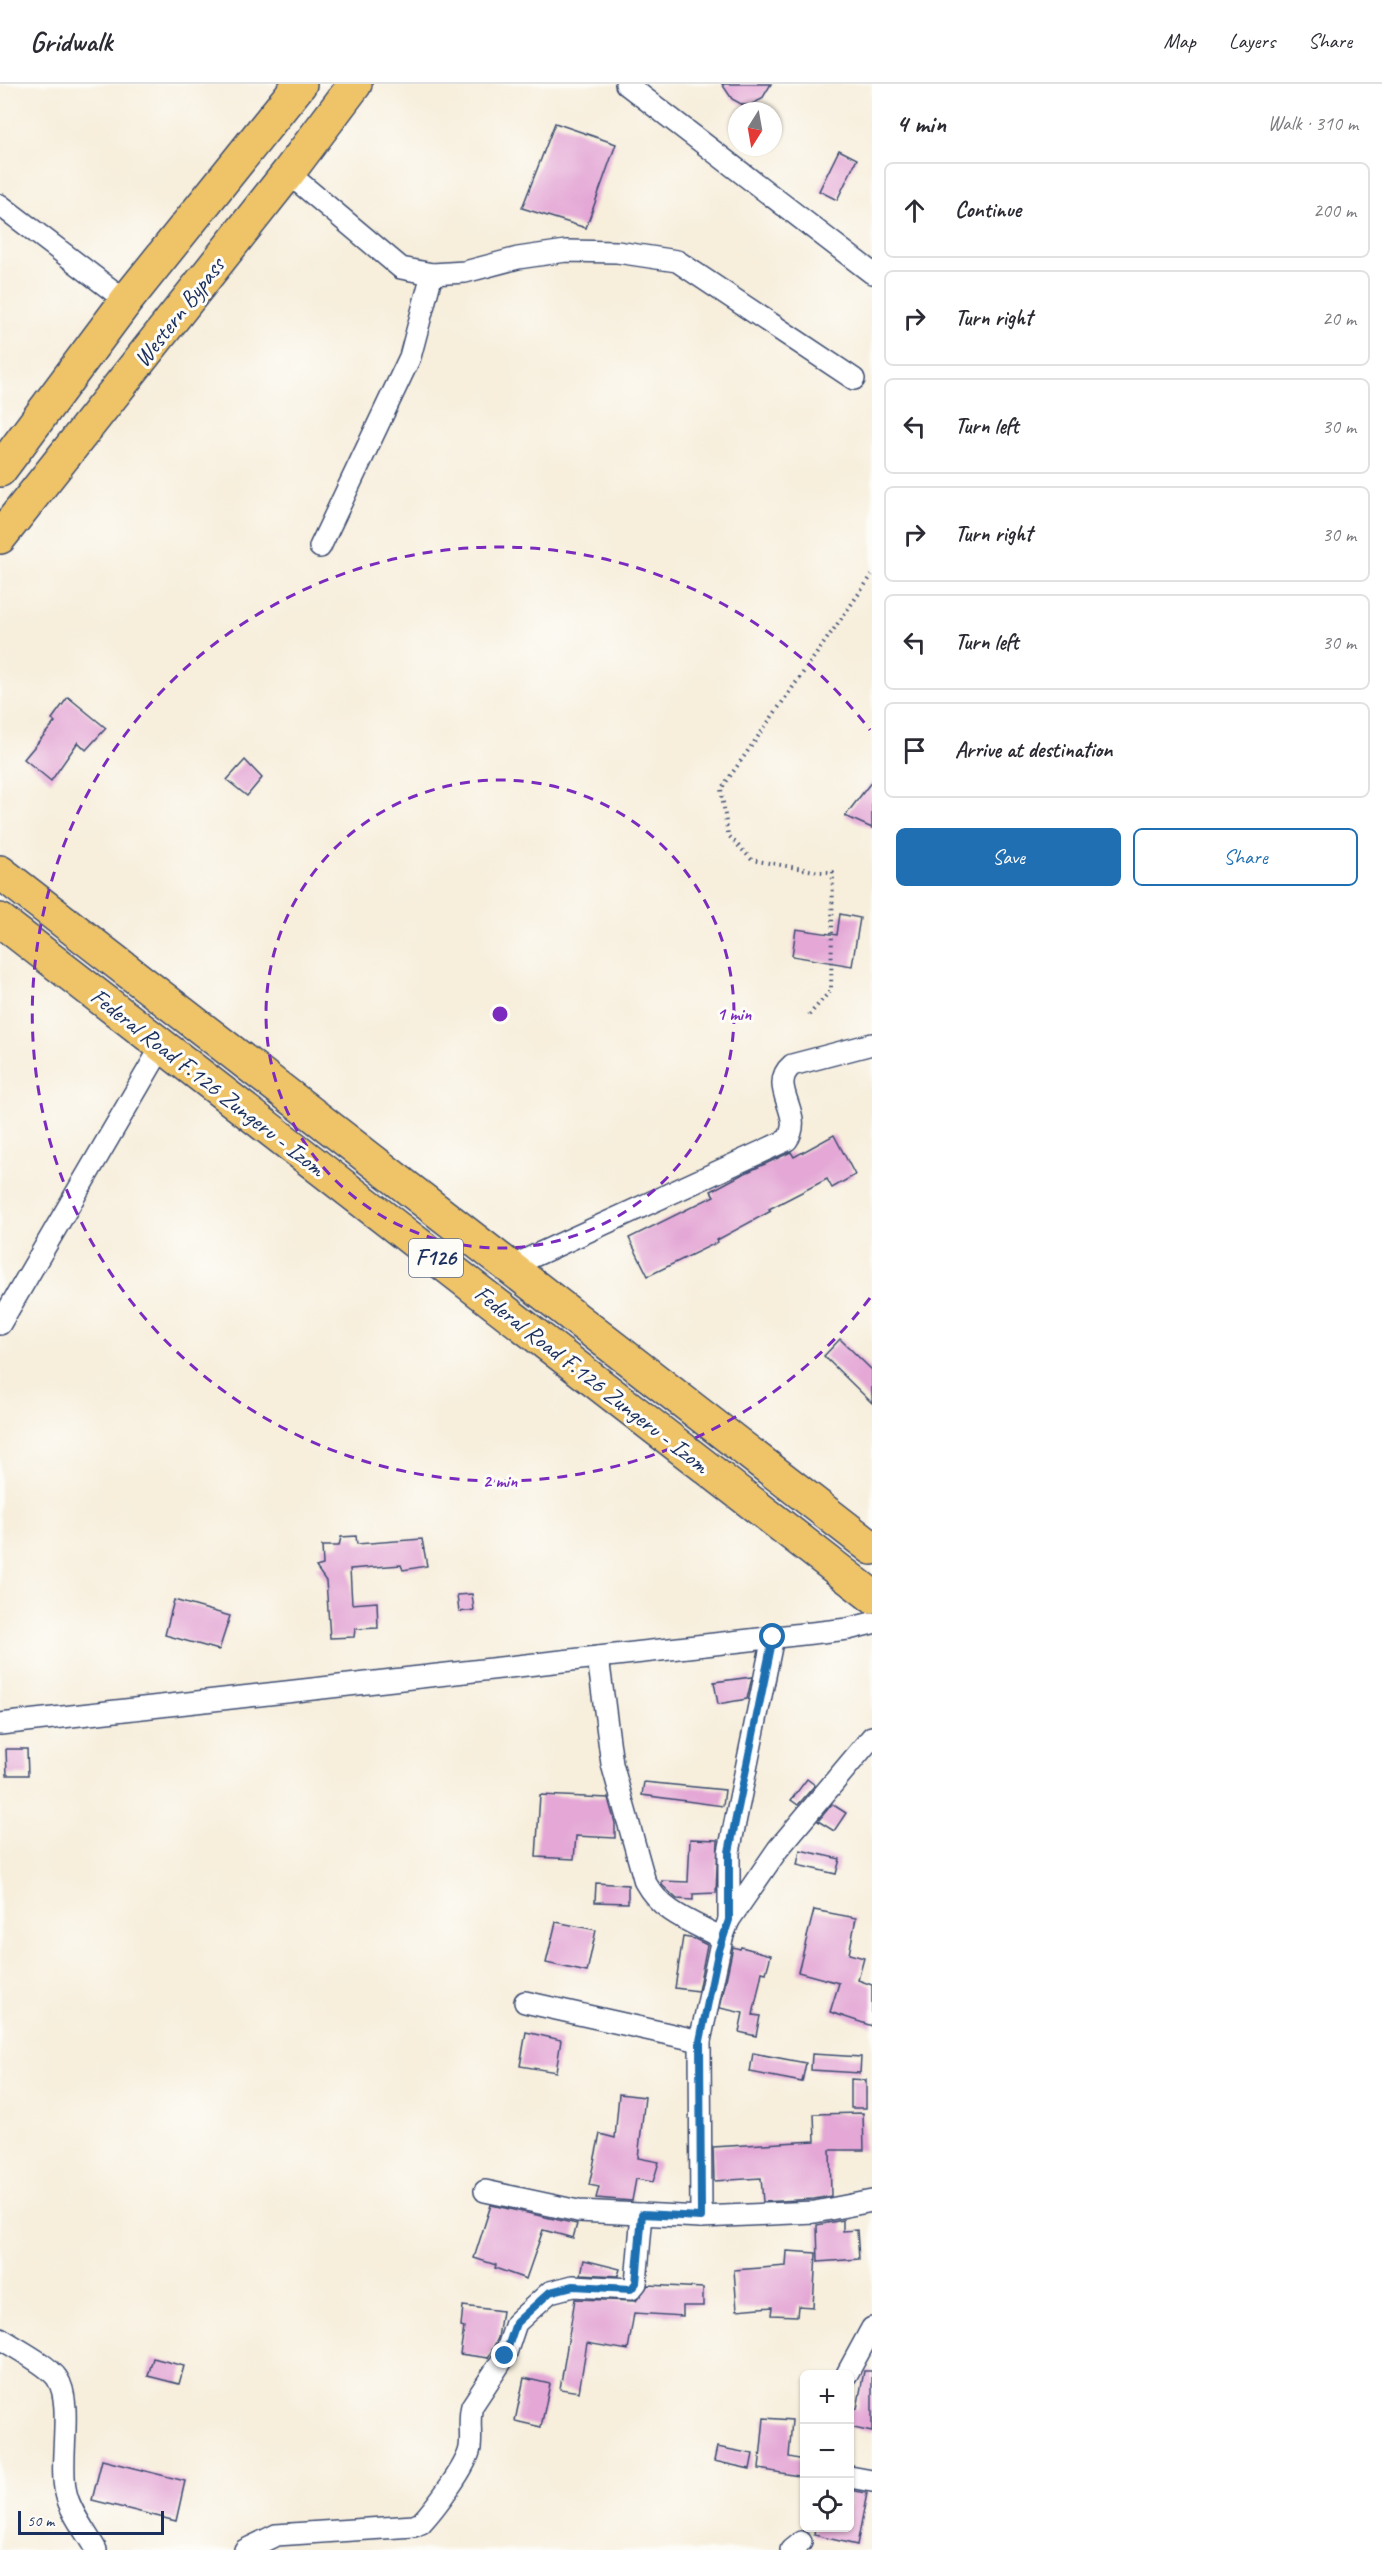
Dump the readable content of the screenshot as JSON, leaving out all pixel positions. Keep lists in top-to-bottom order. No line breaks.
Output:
{"streets":{"main road":["Western Bypass","Federal Road F.126 Zungeru - Izom","F126"]},"scale_bar":"50 m","north":"bottom","page":{"header":"Gridwalk","nav":["Map","Layers","Share"],"heading":["4 min","Walk · 310 m"],"list":[["Continue","200 m"],["Turn right","20 m"],["Turn left","30 m"],["Turn right","30 m"],["Turn left","30 m"],"Arrive at destination"],"buttons":["Save","Share"],"map_buttons":["+","−"],"scale":"50 m"},"rings":["1 min","2 min"]}
